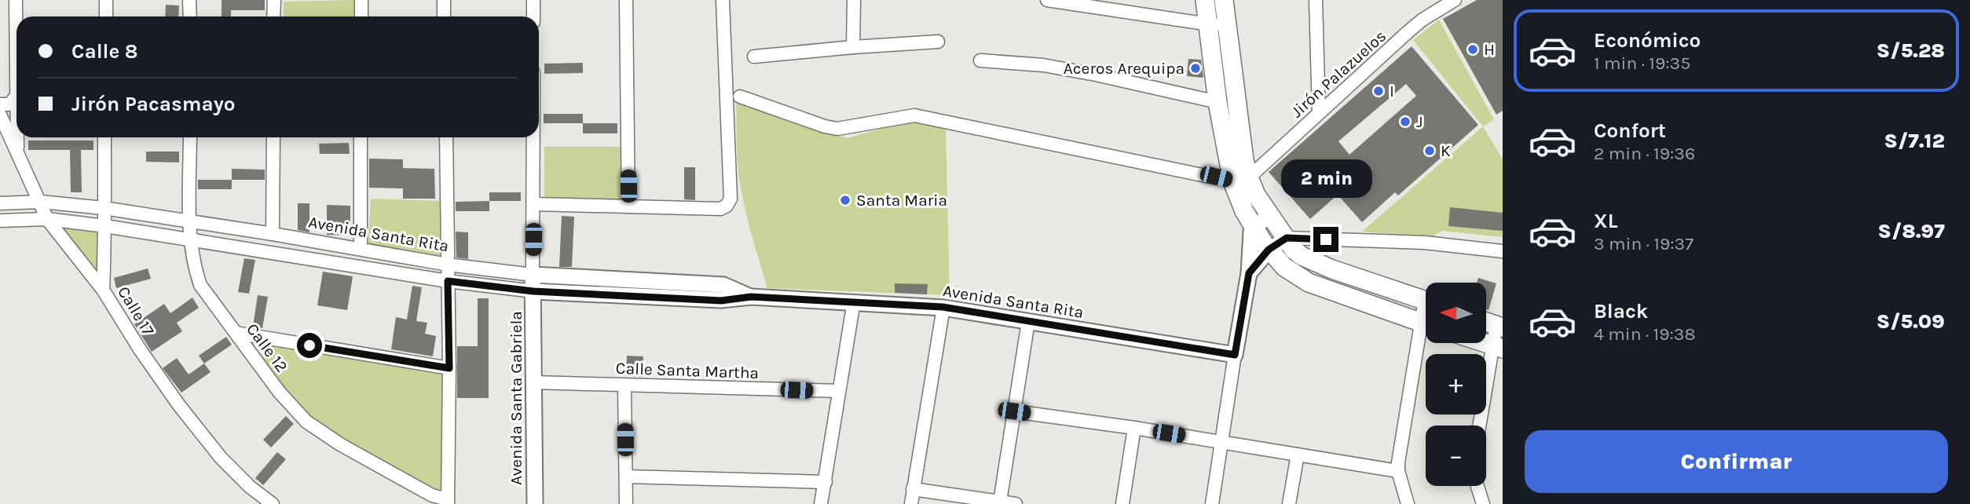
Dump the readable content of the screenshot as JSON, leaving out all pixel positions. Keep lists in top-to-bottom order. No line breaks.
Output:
{"streets":{"street":["Jirón Palazuelos","Avenida Santa Rita","Calle 17","Calle 12","Calle Santa Martha","Avenida Santa Gabriela"]},"crossings":[["Avenida Santa Rita","Calle 17"],["Avenida Santa Rita","Calle 12"],["Avenida Santa Rita","Avenida Santa Gabriela"],["Calle Santa Martha","Avenida Santa Gabriela"]],"places":["H","Aceros Arequipa","I","J","K","Santa Maria"],"north":"left","page":{"list":[{"name":"Económico","note":"1 min · 19:35","value":"S/5.28"},{"name":"Confort","note":"2 min · 19:36","value":"S/7.12"},{"name":"XL","note":"3 min · 19:37","value":"S/8.97"},{"name":"Black","note":"4 min · 19:38","value":"S/5.09"}],"banner":["Calle 8","Jirón Pacasmayo"],"bubble":"2 min","map_buttons":["+","−"],"buttons":"Confirmar"}}
